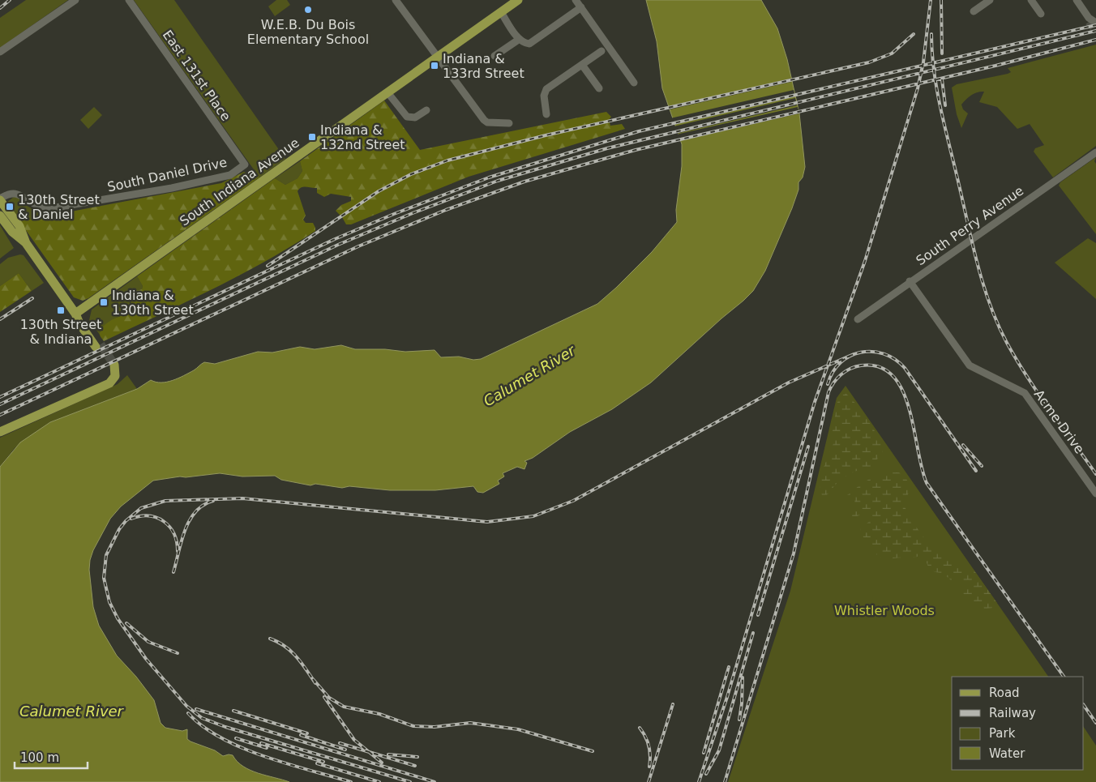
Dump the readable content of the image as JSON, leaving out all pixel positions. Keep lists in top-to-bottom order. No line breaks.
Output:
{"streets":{"main road":["South Indiana Avenue"],"street":["East 131st Place","South Daniel Drive","South Perry Avenue","Acme Drive"]},"crossings":[["East 131st Place","South Daniel Drive"],["South Perry Avenue","Acme Drive"]],"water":["Calumet River"],"parks":["Whistler Woods"],"places":{"other":["W.E.B. Du Bois Elementary School"],"transit":["Indiana & 133rd Street","Indiana & 132nd Street","130th Street & Daniel","Indiana & 130th Street","130th Street & Indiana"]},"legend":["Road","Railway","Park","Water"],"scale_bar":"100 m"}
